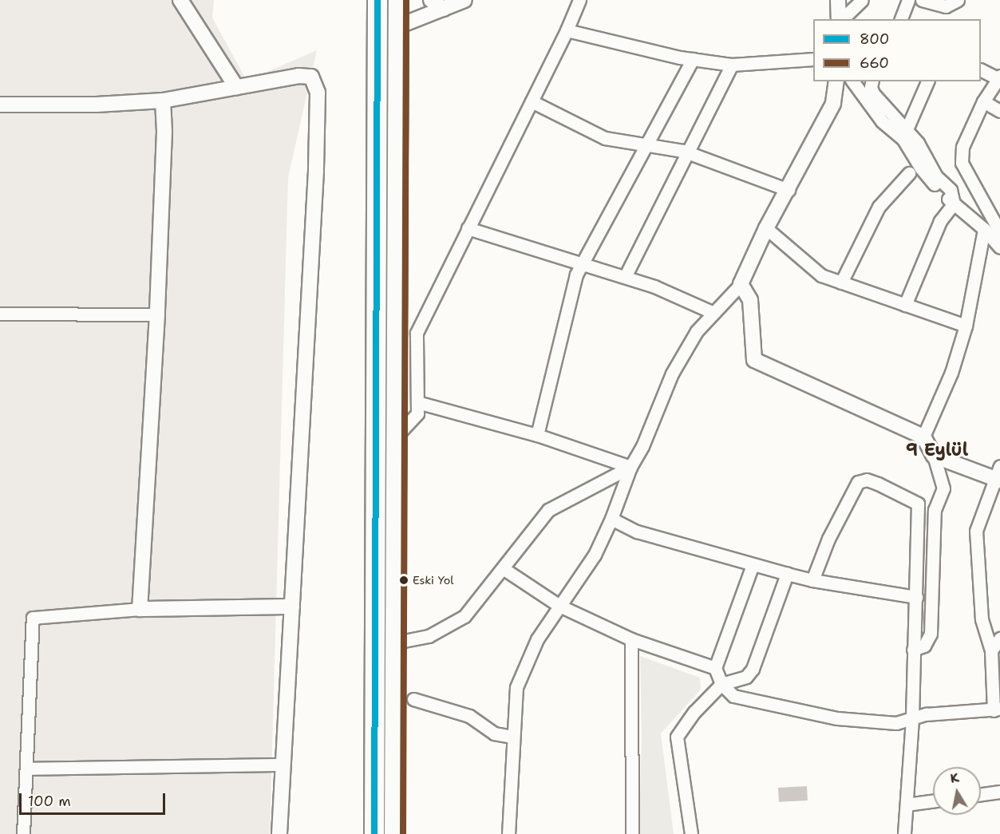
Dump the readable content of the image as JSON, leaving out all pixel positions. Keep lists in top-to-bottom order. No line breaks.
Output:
{"districts":["9 Eylül"],"places":["Eski Yol"],"lines":["transit line 800","transit line 660"],"legend":["800","660"],"scale_bar":"100 m","north":"top"}
